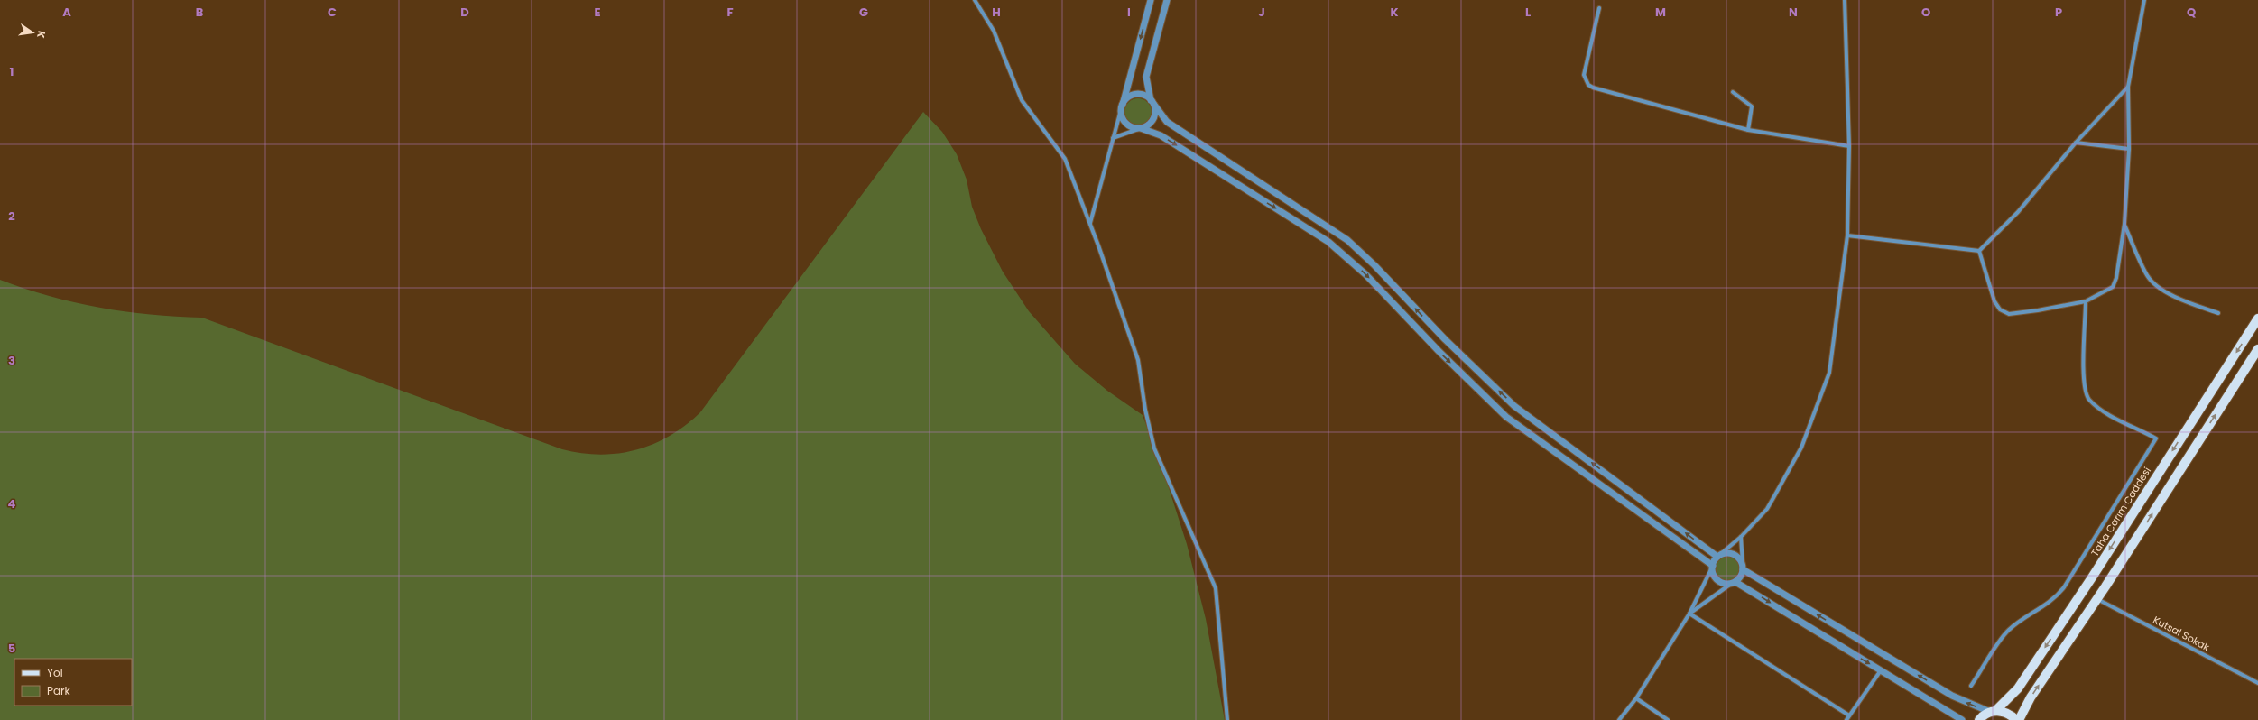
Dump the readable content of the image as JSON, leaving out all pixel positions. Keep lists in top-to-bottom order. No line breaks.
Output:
{"streets":{"main road":["Taha Carım Caddesi"],"street":["Kutsal Sokak"]},"legend":["Yol","Park"],"north":"right","grid":{"columns":["A","B","C","D","E","F","G","H","I","J","K","L","M","N","O","P","Q"],"rows":["1","2","3","4","5"]}}
